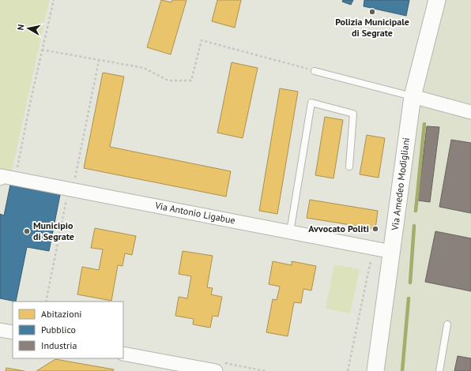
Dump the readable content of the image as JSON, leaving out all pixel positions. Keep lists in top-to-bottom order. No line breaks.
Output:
{"streets":{"street":["Via Amedeo Modigliani","Via Antonio Ligabue"]},"crossings":[["Via Amedeo Modigliani","Via Antonio Ligabue"]],"places":["Polizia Municipale di Segrate","Avvocato Politi","Municipio di Segrate"],"legend":["Abitazioni","Pubblico","Industria"],"north":"left"}
